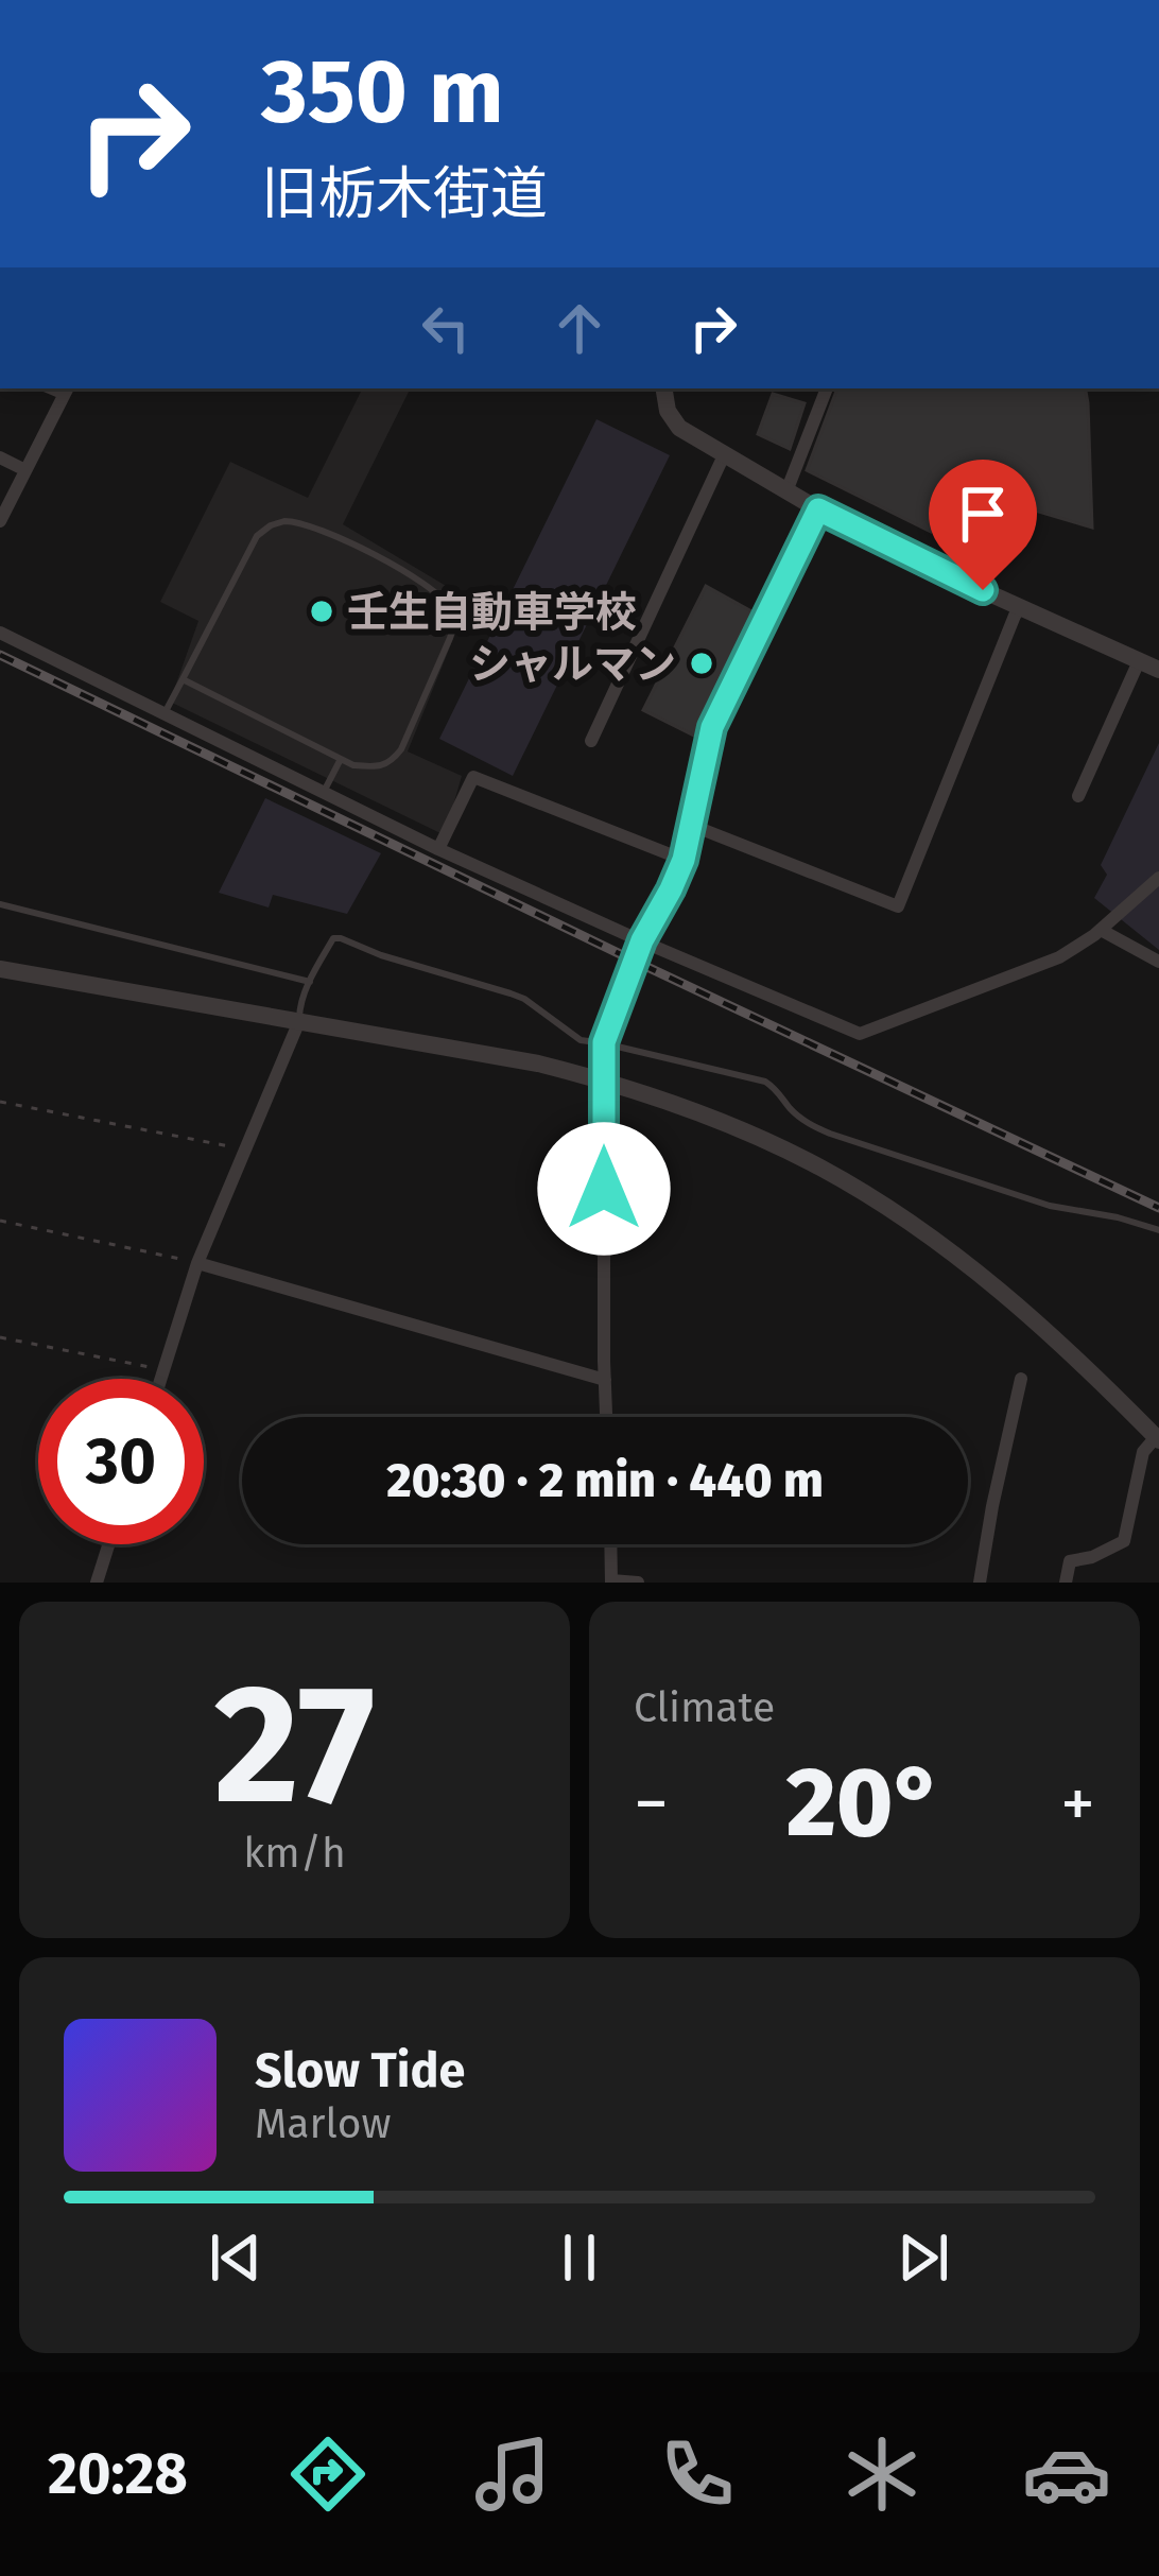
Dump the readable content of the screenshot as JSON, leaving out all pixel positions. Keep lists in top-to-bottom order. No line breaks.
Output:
{"places":["壬生自動車学校","シャルマン"],"page":{"turn":["350 m","旧栃木街道"],"limit":"30","trip":"20:30 · 2 min · 440 m","tile":[["27","km/h"],"Climate"],"heat":["−","20°","+"],"song":["Slow Tide","Marlow"],"tabs":"20:28"}}
